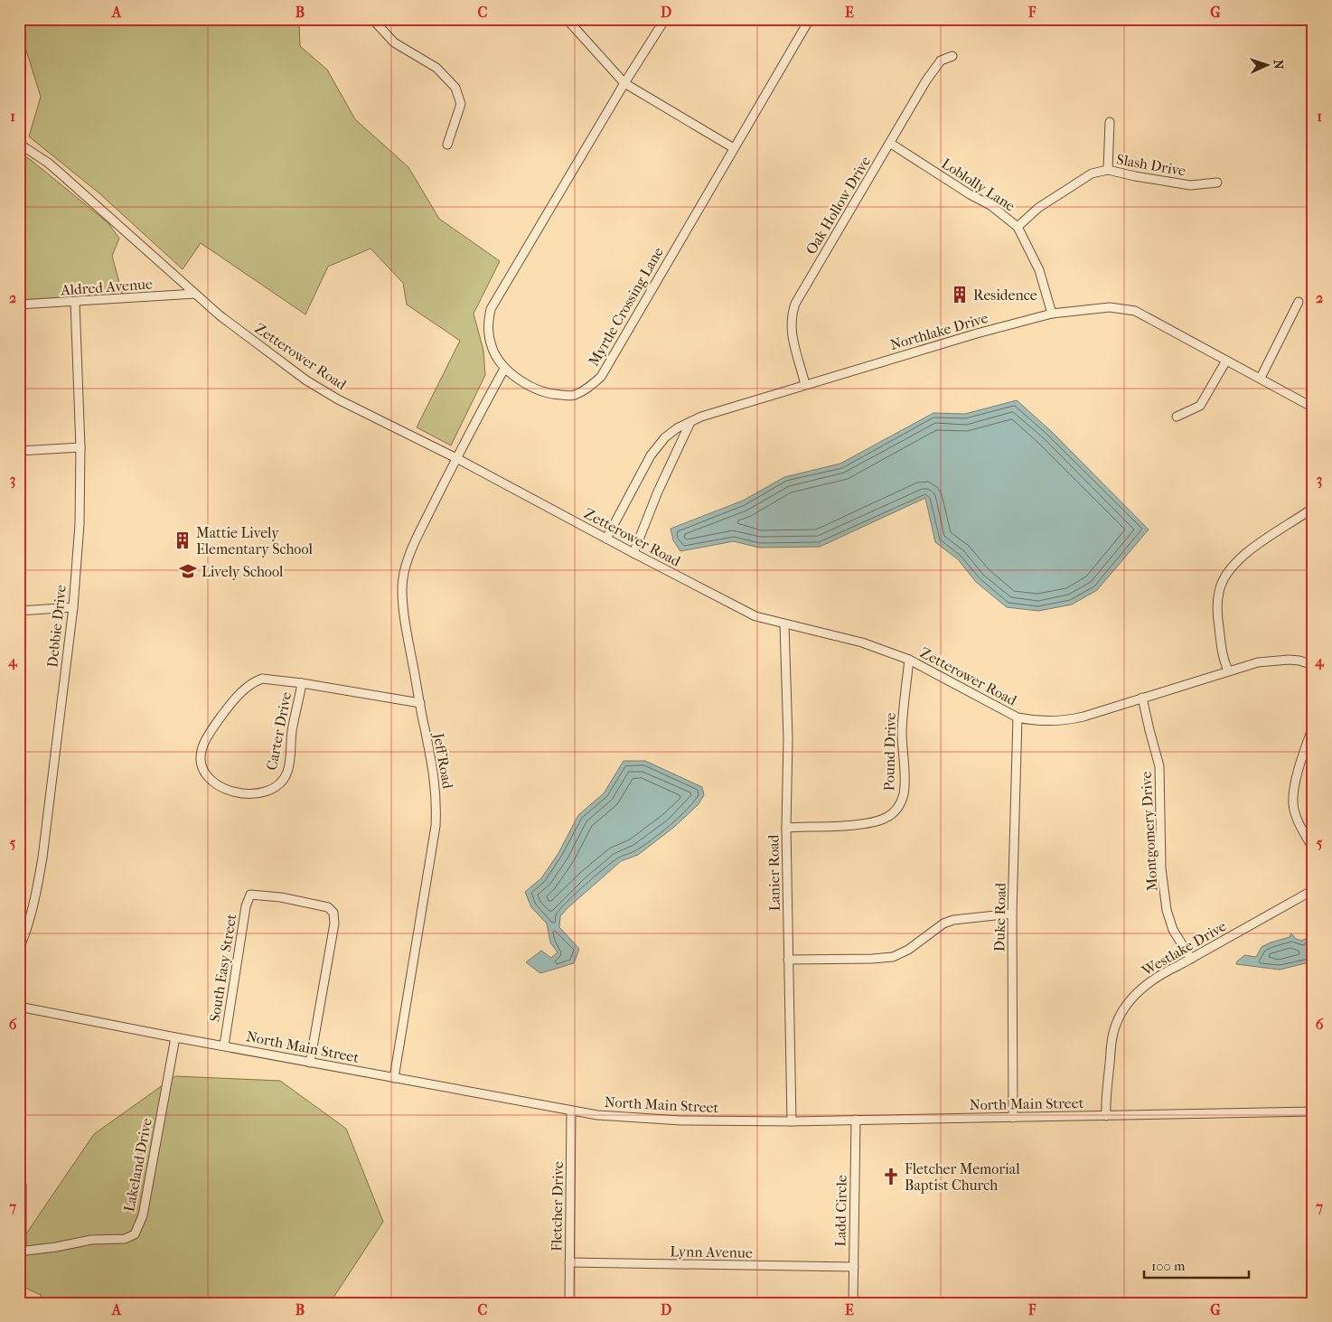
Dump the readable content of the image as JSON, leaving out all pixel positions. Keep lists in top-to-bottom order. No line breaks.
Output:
{"streets":{"street":["Slash Drive","Loblolly Lane","Oak Hollow Drive","Aldred Avenue","Myrtle Crossing Lane","Northlake Drive","Zetterower Road","Debbie Drive","Carter Drive","Pound Drive","Jeff Road","Montgomery Drive","Lanier Road","Duke Road","Westlake Drive","South Easy Street","North Main Street","Lakeland Drive","Fletcher Drive","Ladd Circle","Lynn Avenue"]},"crossings":[["Slash Drive","Loblolly Lane"],["Loblolly Lane","Oak Hollow Drive"],["Loblolly Lane","Northlake Drive"],["Oak Hollow Drive","Northlake Drive"],["Aldred Avenue","Zetterower Road"],["Aldred Avenue","Debbie Drive"],["Myrtle Crossing Lane","Jeff Road"],["Northlake Drive","Zetterower Road"],["Zetterower Road","Pound Drive"],["Zetterower Road","Jeff Road"],["Zetterower Road","Montgomery Drive"],["Zetterower Road","Lanier Road"],["Zetterower Road","Duke Road"],["Carter Drive","Jeff Road"],["Pound Drive","Lanier Road"],["Jeff Road","North Main Street"],["Montgomery Drive","Westlake Drive"],["Lanier Road","North Main Street"],["Duke Road","North Main Street"],["Westlake Drive","North Main Street"],["South Easy Street","North Main Street"],["North Main Street","Lakeland Drive"],["North Main Street","Fletcher Drive"],["North Main Street","Ladd Circle"],["Fletcher Drive","Lynn Avenue"],["Ladd Circle","Lynn Avenue"]],"places":{"building":["Residence","Mattie Lively Elementary School"],"school or university":["Lively School"],"church":["Fletcher Memorial Baptist Church"]},"scale_bar":"100 m","north":"right","grid":{"columns":["A","B","C","D","E","F","G"],"rows":["1","2","3","4","5","6","7"]}}
